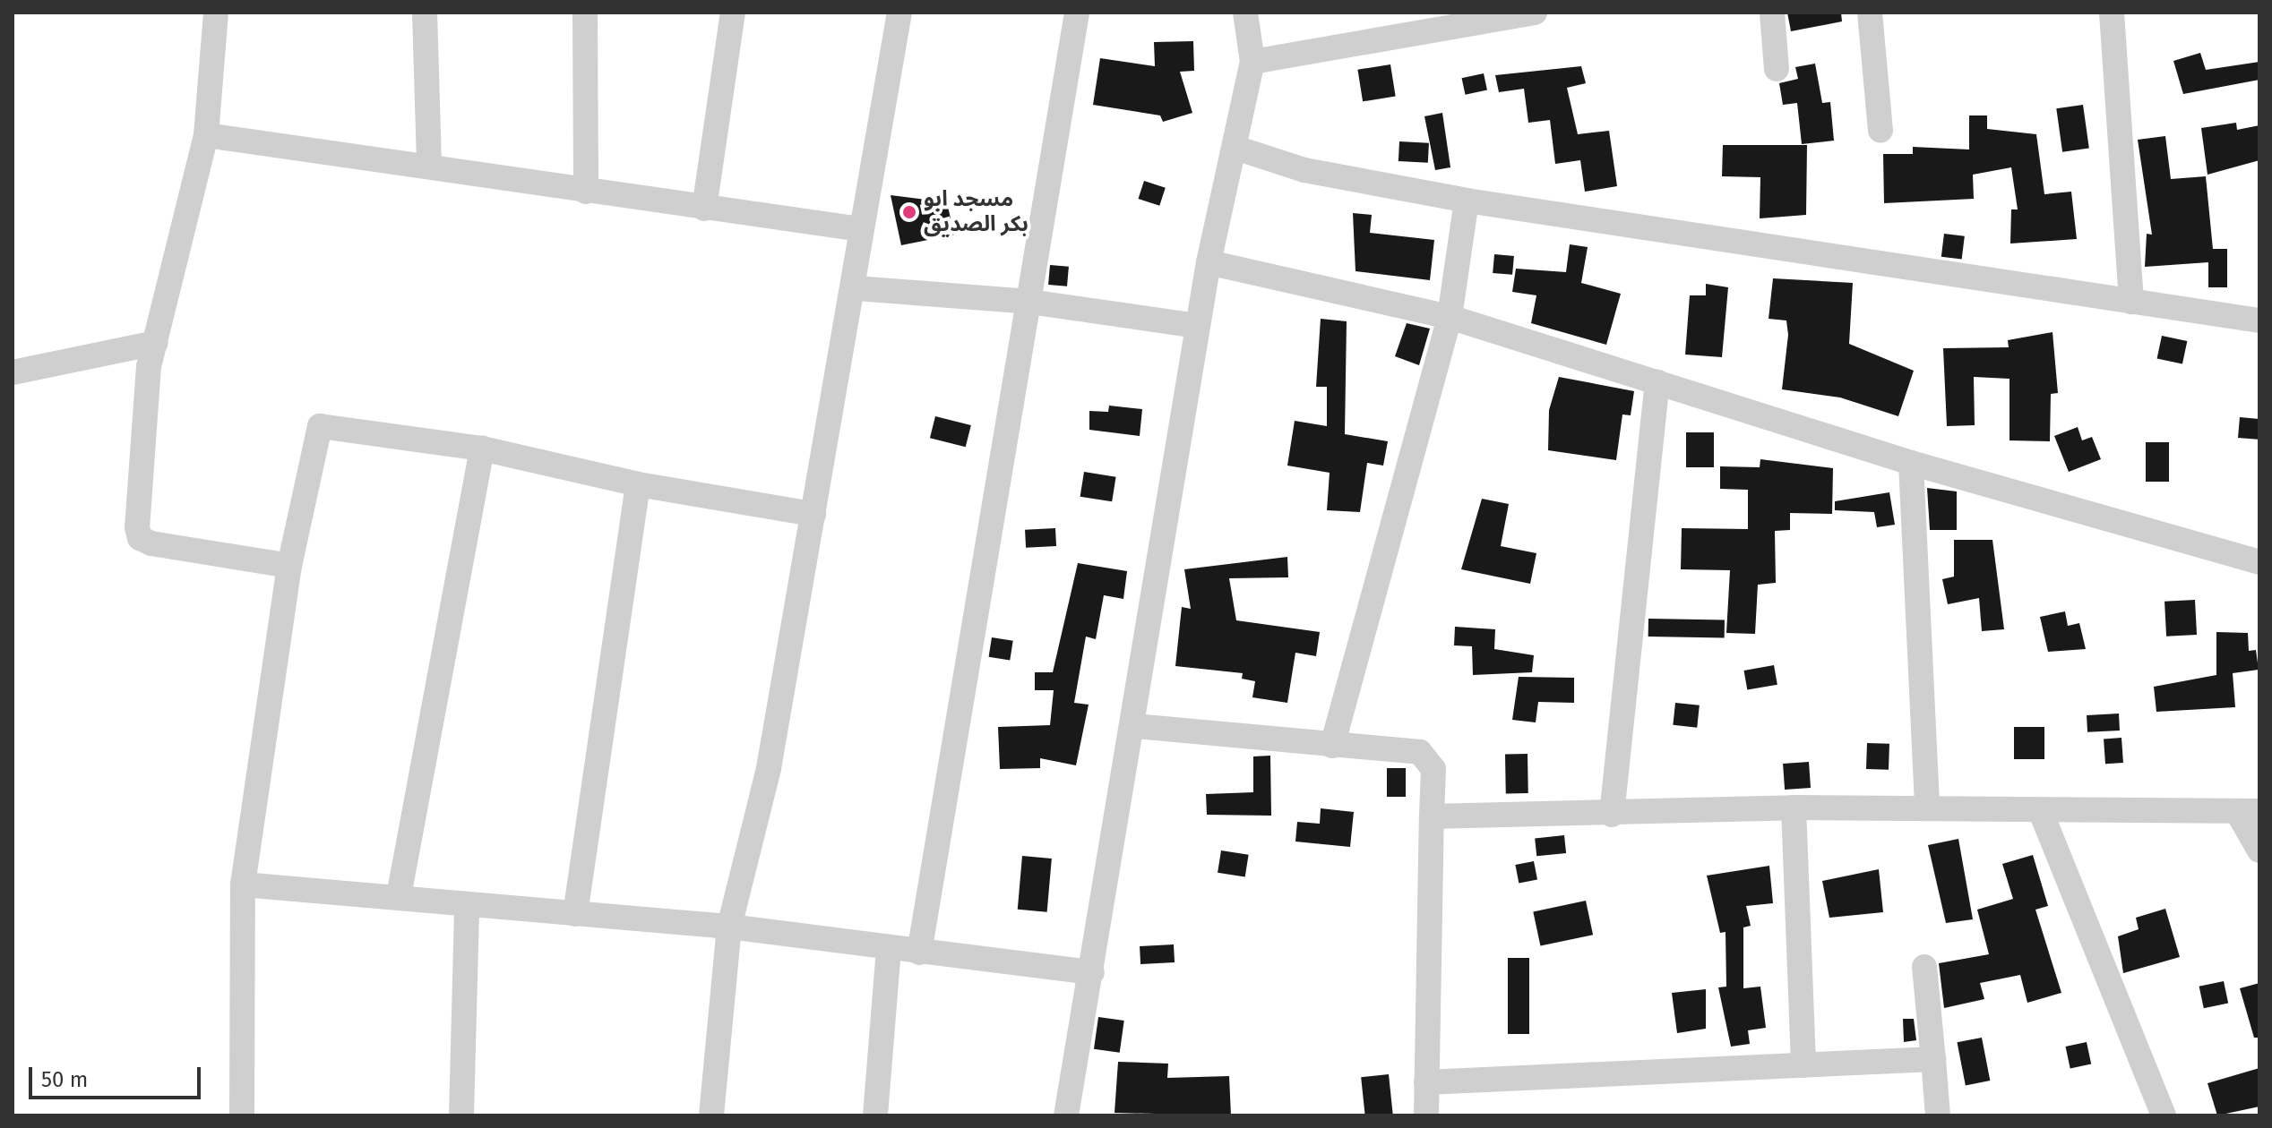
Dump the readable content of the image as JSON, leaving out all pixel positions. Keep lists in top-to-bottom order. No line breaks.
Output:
{"places":["مسجد ابو بكر الصديق"],"scale_bar":"50 m"}
